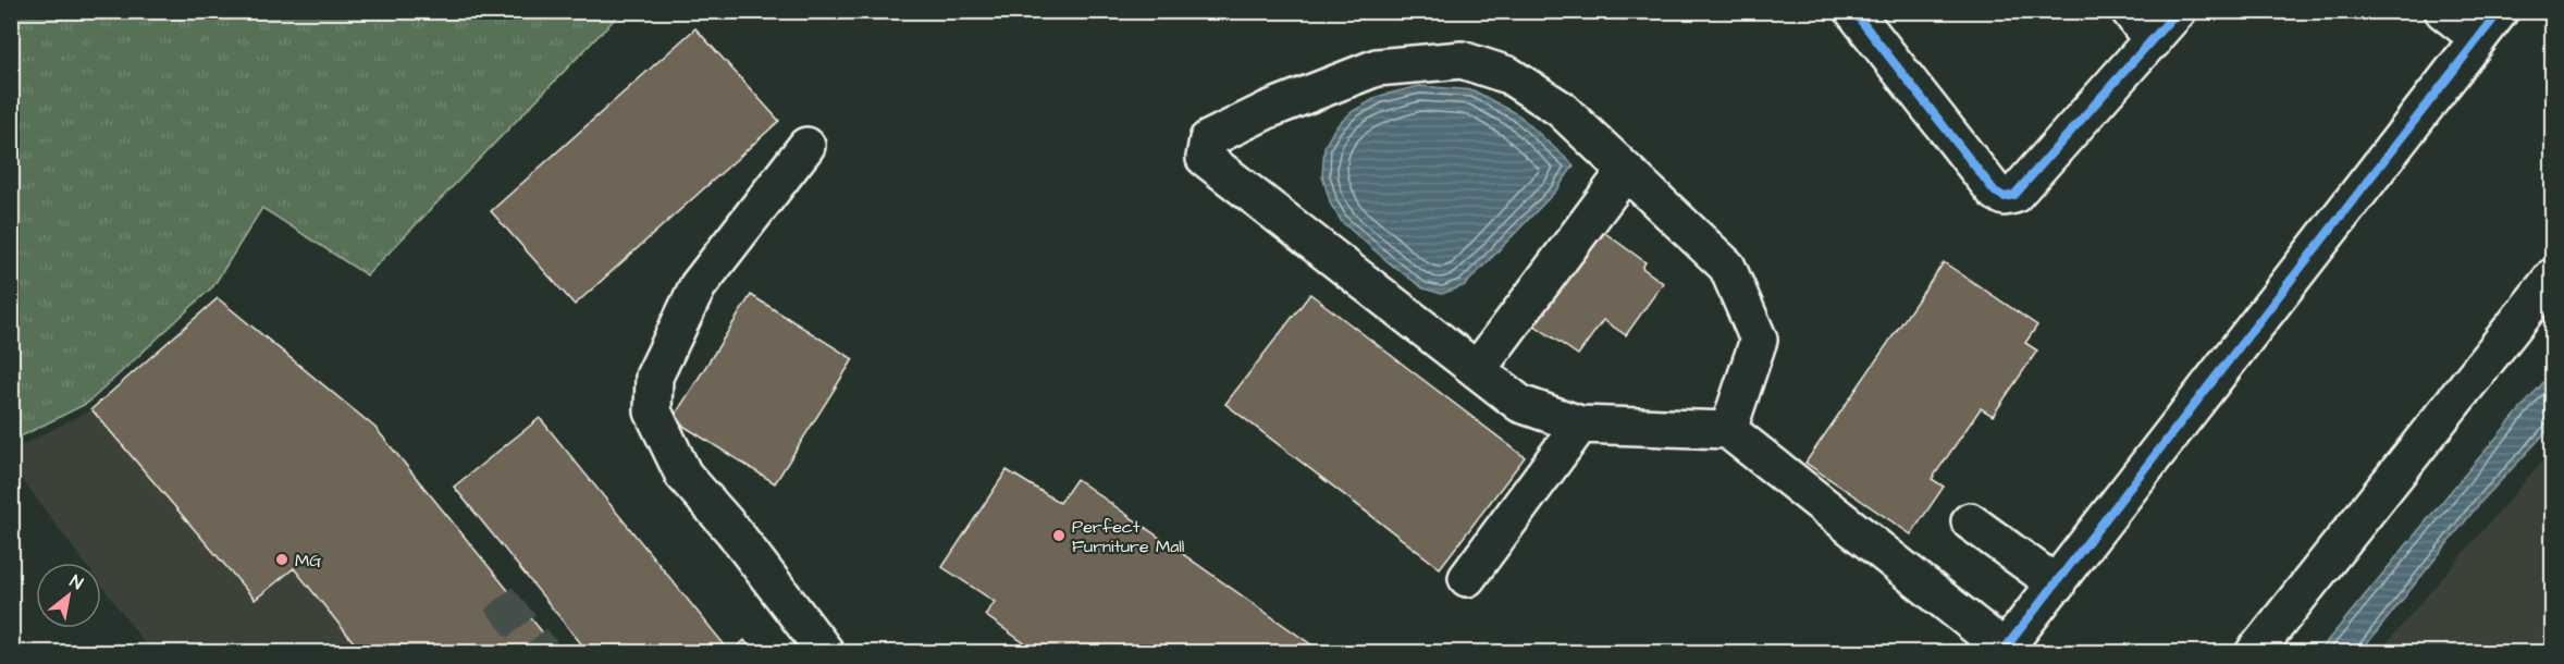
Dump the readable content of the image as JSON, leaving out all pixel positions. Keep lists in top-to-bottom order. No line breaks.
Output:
{"places":["Perfect Furniture Mall","MG"],"north":"top right"}
